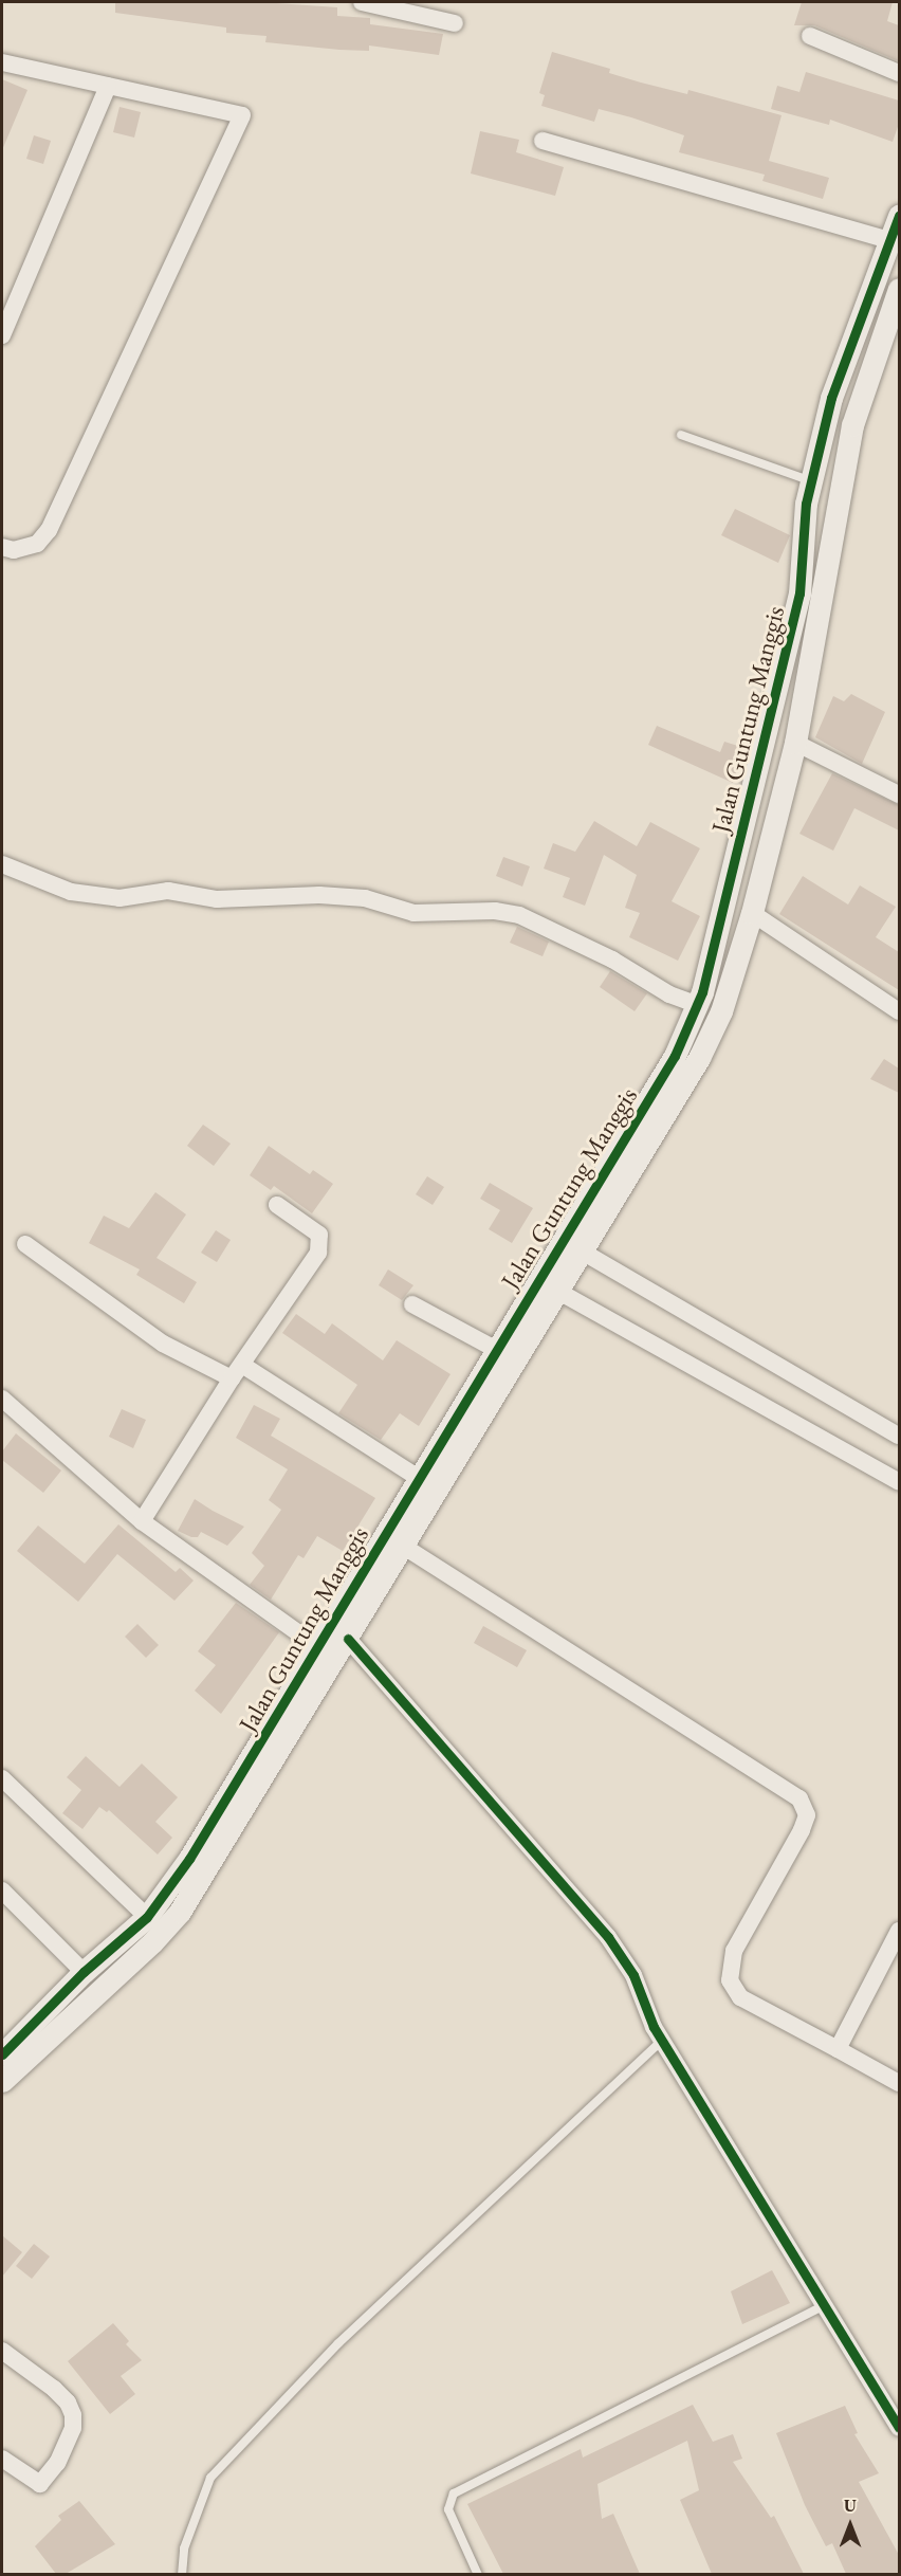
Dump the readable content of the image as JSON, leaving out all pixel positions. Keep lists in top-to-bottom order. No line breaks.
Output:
{"streets":{"street":["Jalan Guntung Manggis"]},"north":"top"}
